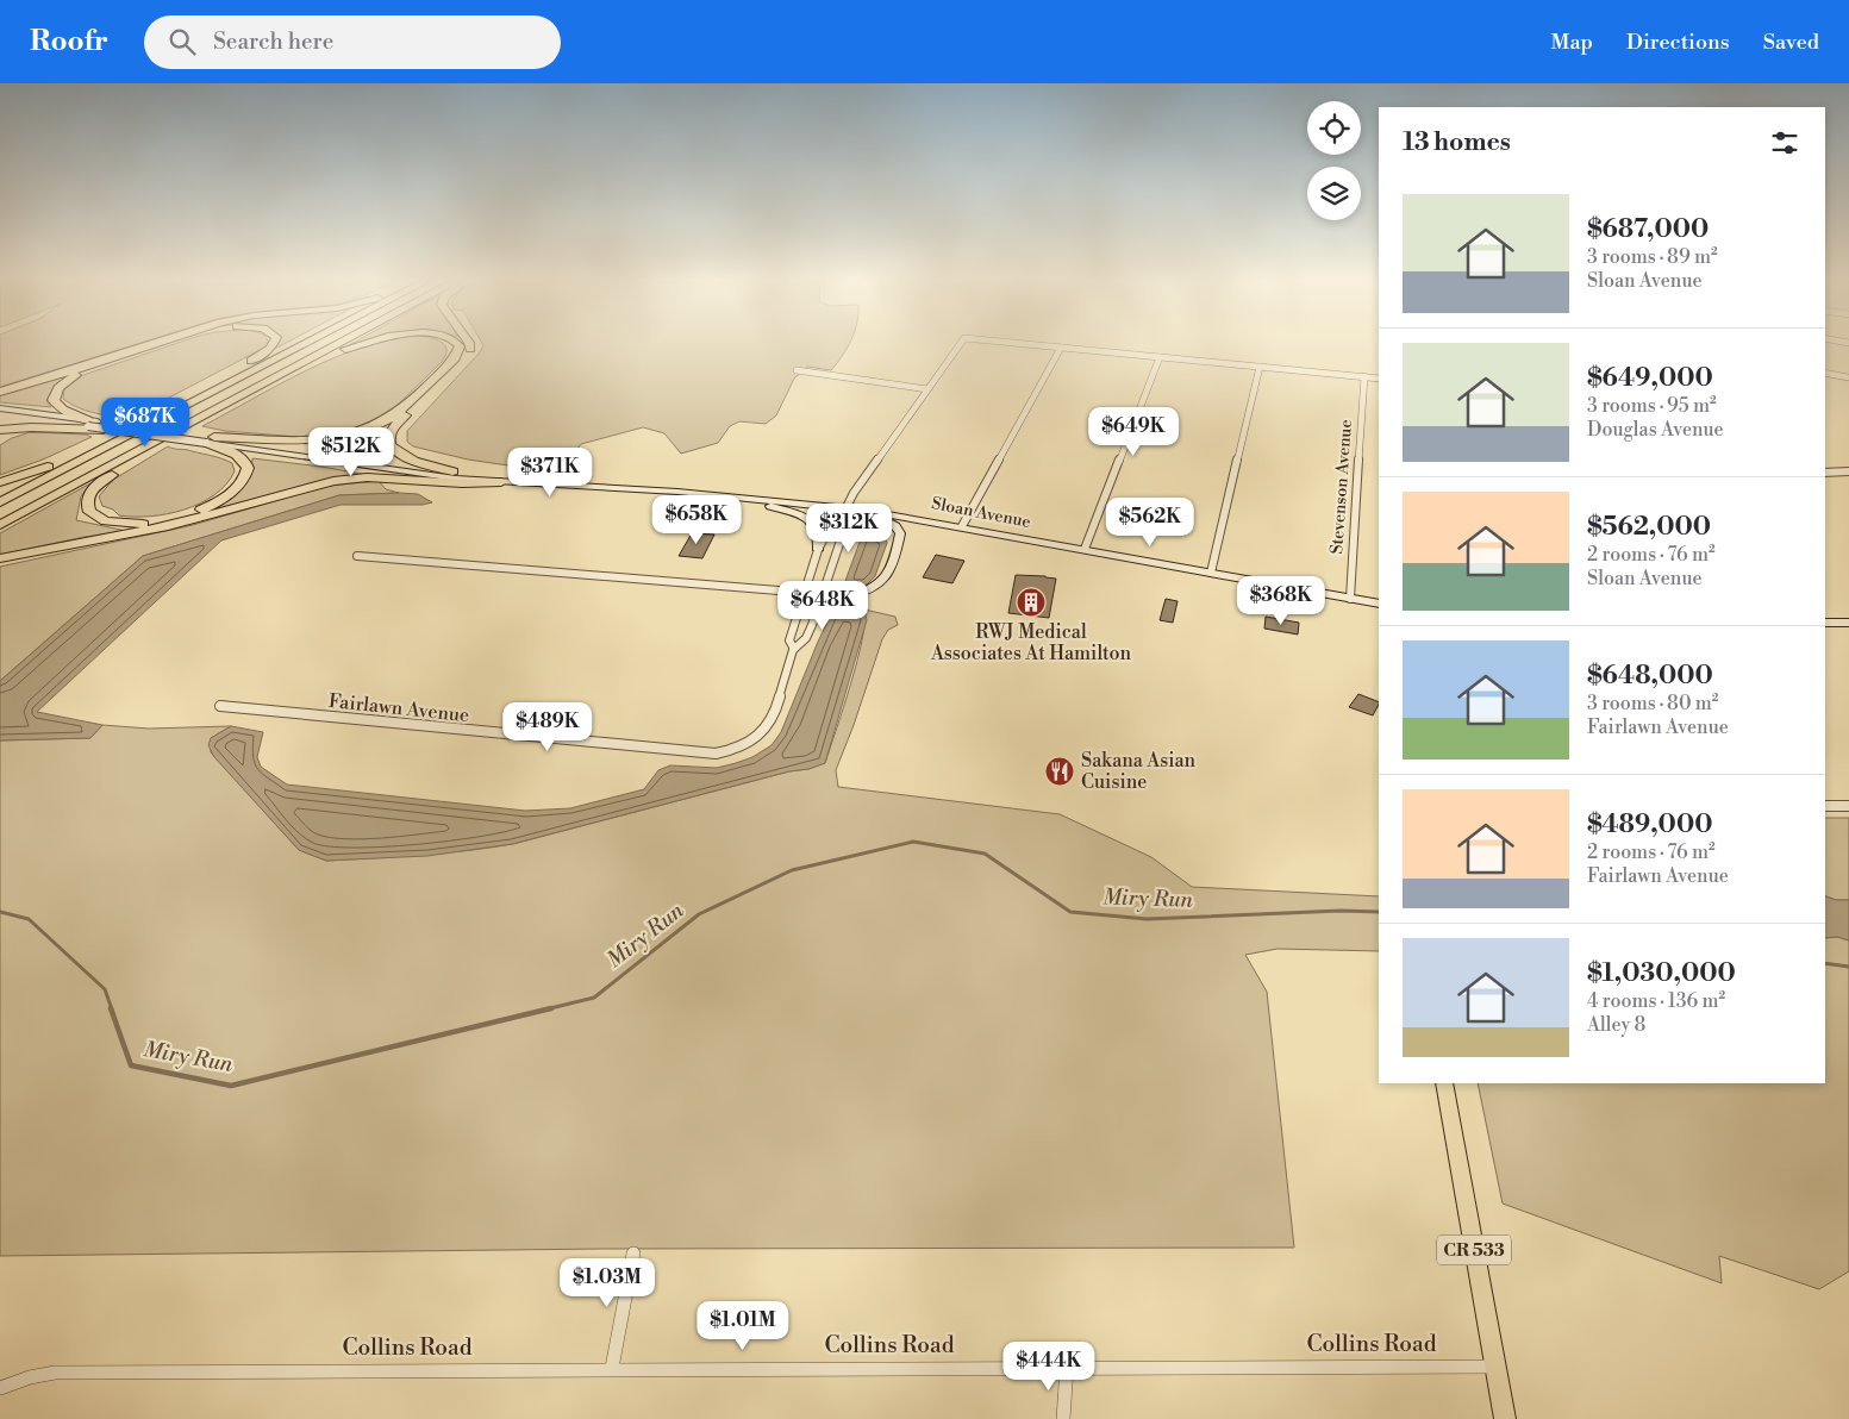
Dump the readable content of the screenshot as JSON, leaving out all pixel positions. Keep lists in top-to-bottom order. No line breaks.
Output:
{"streets":{"main road":["Sloan Avenue","CR 533"],"street":["Stevenson Avenue","Fairlawn Avenue","Collins Road"]},"crossings":[["Stevenson Avenue","Sloan Avenue"],["Sloan Avenue","Fairlawn Avenue"],["CR 533","Collins Road"]],"water":["Miry Run"],"places":{"building":["RWJ Medical Associates At Hamilton"],"restaurant":["Sakana Asian Cuisine"]},"page":{"header":"Roofr","search":"Search here","nav":["Map","Directions","Saved"],"heading":"13 homes","list":[{"name":"$687,000","note":"3 rooms · 89 m² · Sloan Avenue"},{"name":"$649,000","note":"3 rooms · 95 m² · Douglas Avenue"},{"name":"$562,000","note":"2 rooms · 76 m² · Sloan Avenue"},{"name":"$648,000","note":"3 rooms · 80 m² · Fairlawn Avenue"},{"name":"$489,000","note":"2 rooms · 76 m² · Fairlawn Avenue"},{"name":"$1,030,000","note":"4 rooms · 136 m² · Alley 8"}],"price":["$687K","$649K","$512K","$371K","$658K","$562K","$312K","$368K","$648K","$489K","$1.03M","$1.01M","$444K"]}}
